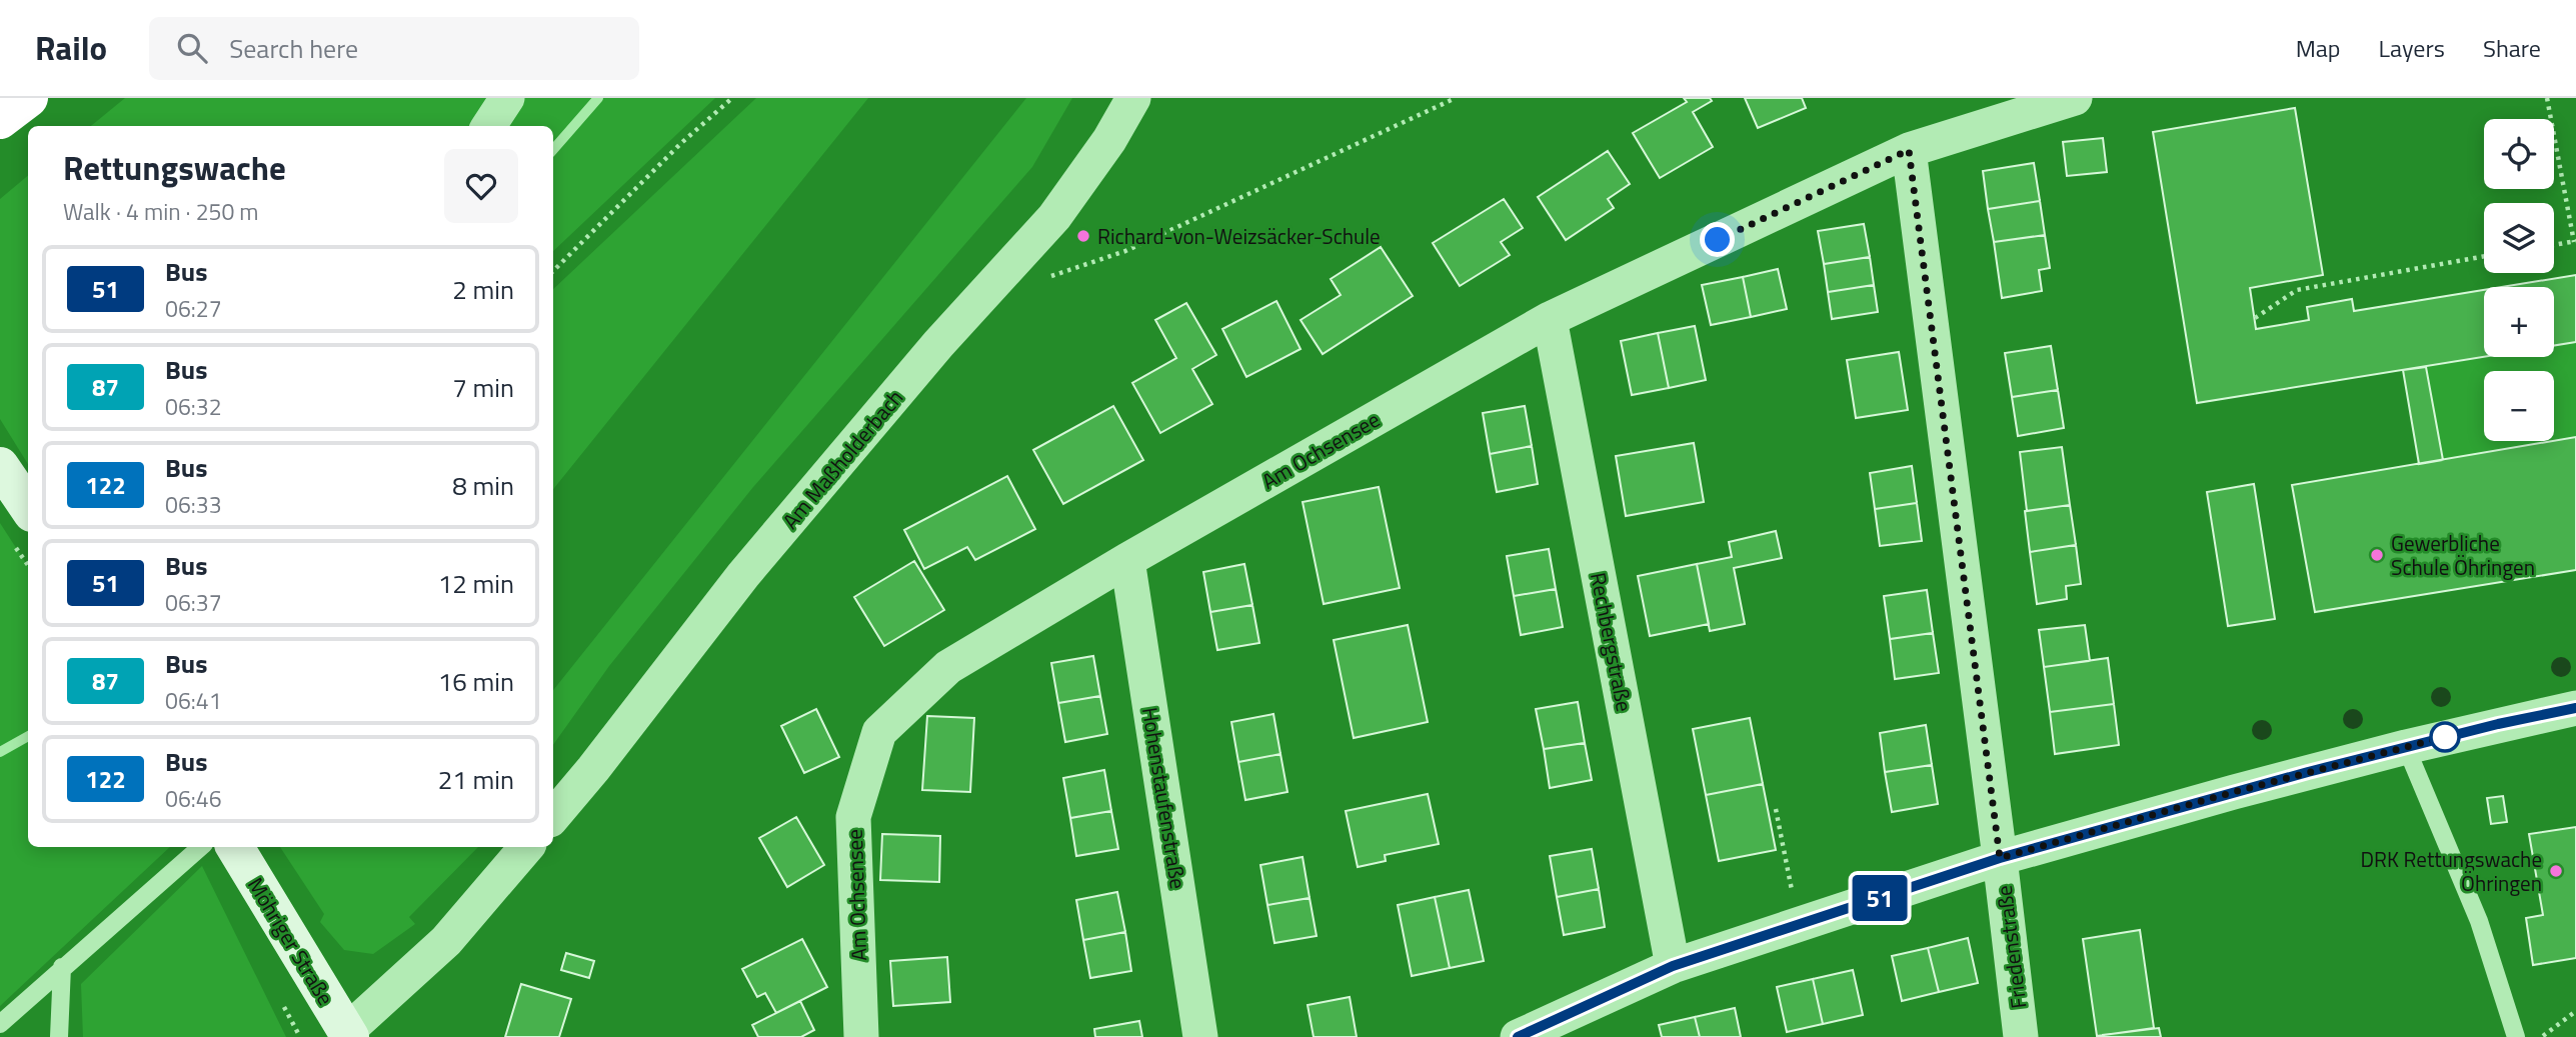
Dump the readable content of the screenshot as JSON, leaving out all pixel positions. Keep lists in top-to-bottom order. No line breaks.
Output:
{"streets":{"street":["Am Ochsensee","Am Maßholderbach","Rechbergstraße","Hohenstaufenstraße","Möhriger Straße","Friedenstraße"]},"crossings":[["Am Ochsensee","Rechbergstraße"],["Am Ochsensee","Hohenstaufenstraße"],["Am Ochsensee","Friedenstraße"]],"places":["Richard-von-Weizsäcker-Schule","Gewerbliche Schule Öhringen","DRK Rettungswache Öhringen"],"lines":["bus line 51"],"page":{"header":"Railo","search":"Search here","nav":["Map","Layers","Share"],"on_map":"51","map_buttons":["+","−"],"heading":["Rettungswache","Walk · 4 min · 250 m"],"list":[{"mark":"51","name":"Bus","note":"06:27","value":"2 min"},{"mark":"87","name":"Bus","note":"06:32","value":"7 min"},{"mark":"122","name":"Bus","note":"06:33","value":"8 min"},{"mark":"51","name":"Bus","note":"06:37","value":"12 min"},{"mark":"87","name":"Bus","note":"06:41","value":"16 min"},{"mark":"122","name":"Bus","note":"06:46","value":"21 min"}]}}
